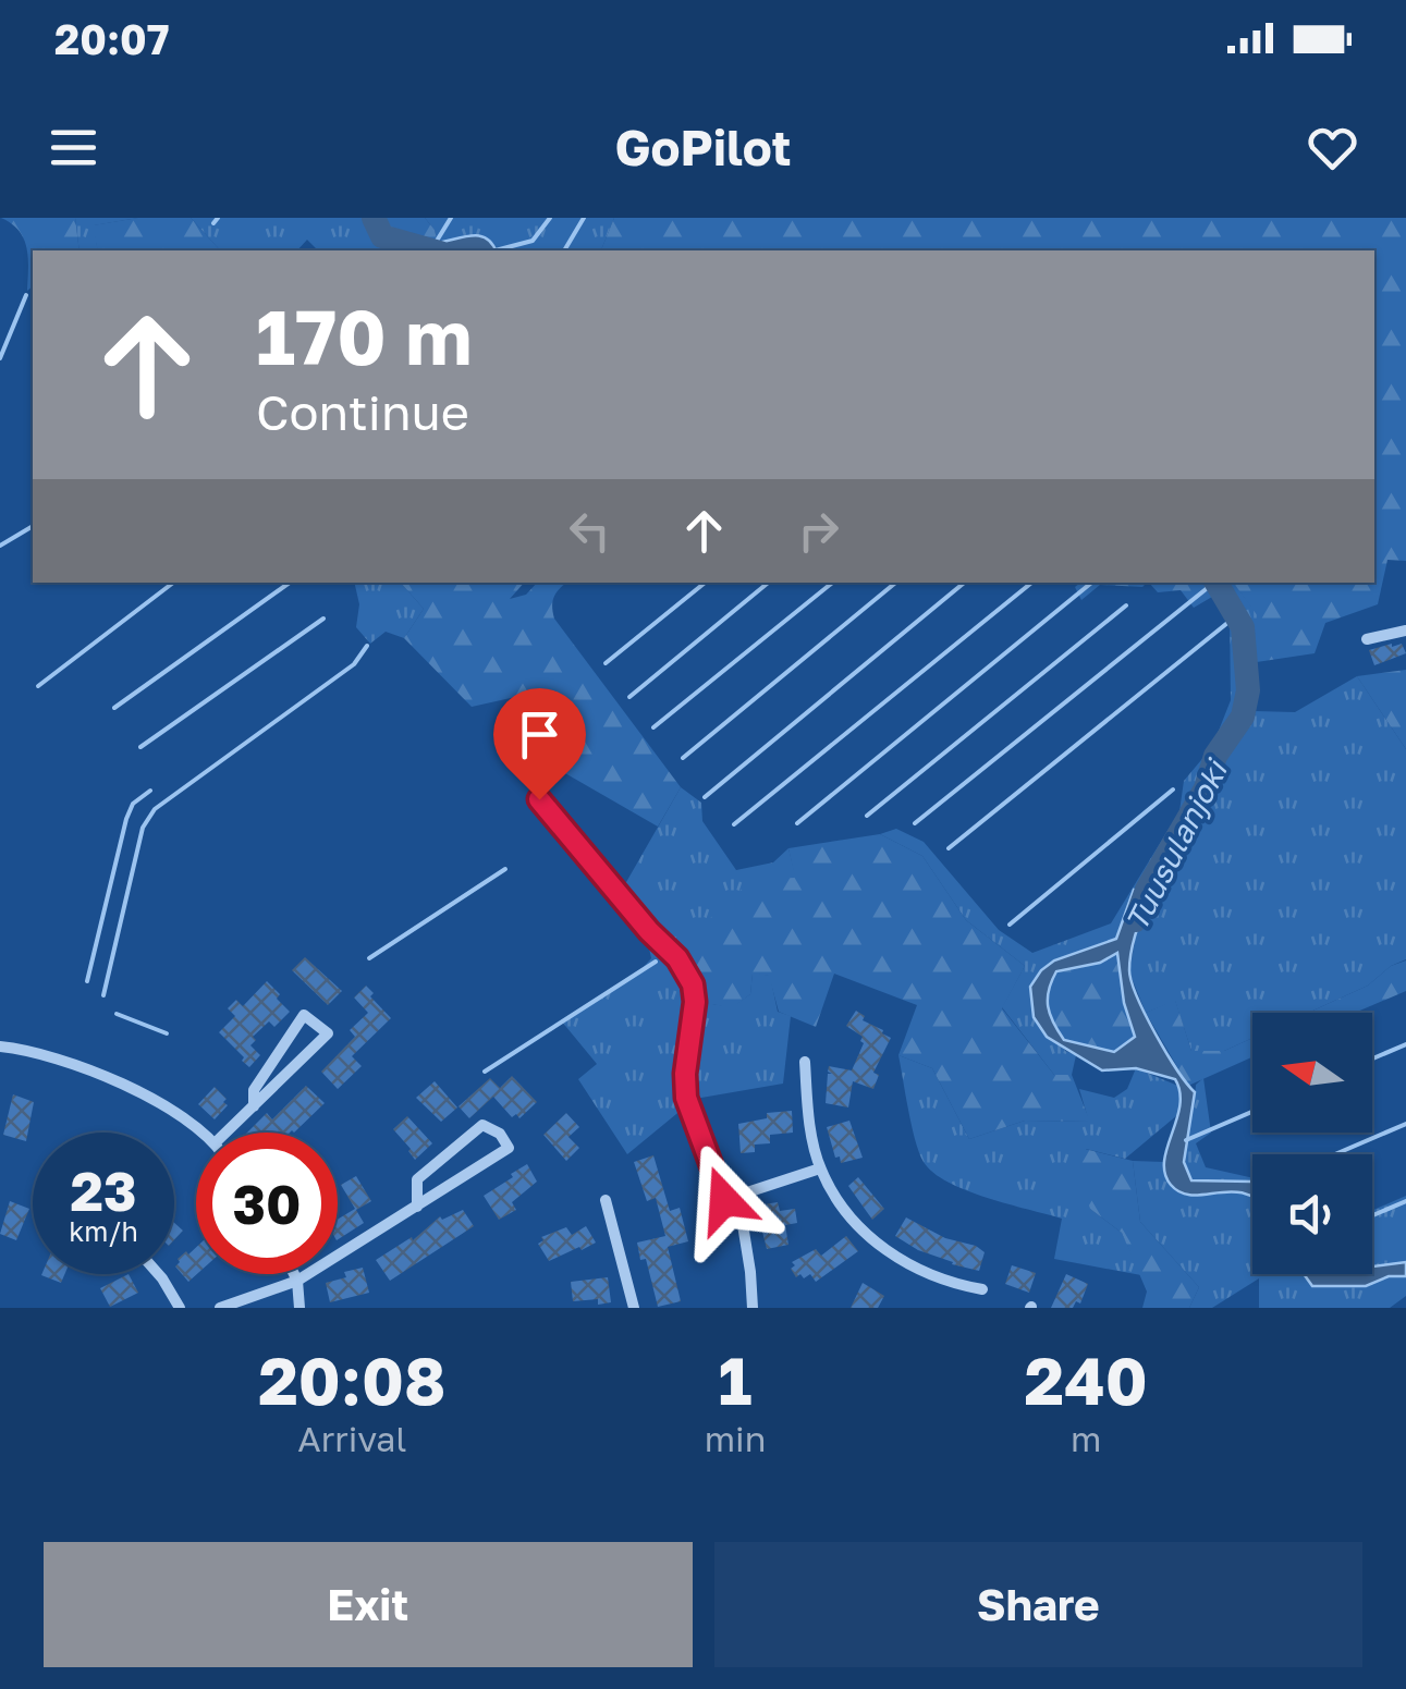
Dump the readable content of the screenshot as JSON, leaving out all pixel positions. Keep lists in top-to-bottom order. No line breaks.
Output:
{"water":["Tuusulanjoki"],"north":"left","page":{"status":"20:07","header":"GoPilot","turn":["170 m","Continue"],"speed":"23 km/h","limit":"30","eta":["20:08","Arrival","1","min","240","m"],"buttons":["Exit","Share"]}}
